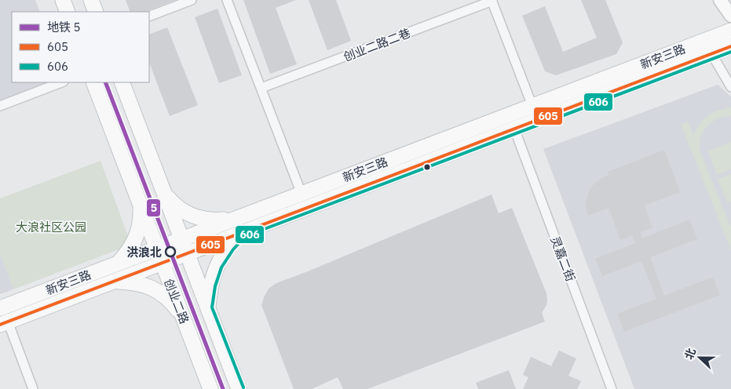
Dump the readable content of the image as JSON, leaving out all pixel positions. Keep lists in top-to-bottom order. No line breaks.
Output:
{"streets":{"main road":["新安三路","创业二路"],"street":["创业二路二巷","灵嘉二街"]},"crossings":[["新安三路","灵嘉二街"],["新安三路","创业二路"]],"parks":["大浪社区公园"],"places":["洪浪北"],"lines":["transit line 605","transit line 606","metro line 5"],"legend":["地铁 5","605","606"],"north":"left"}
